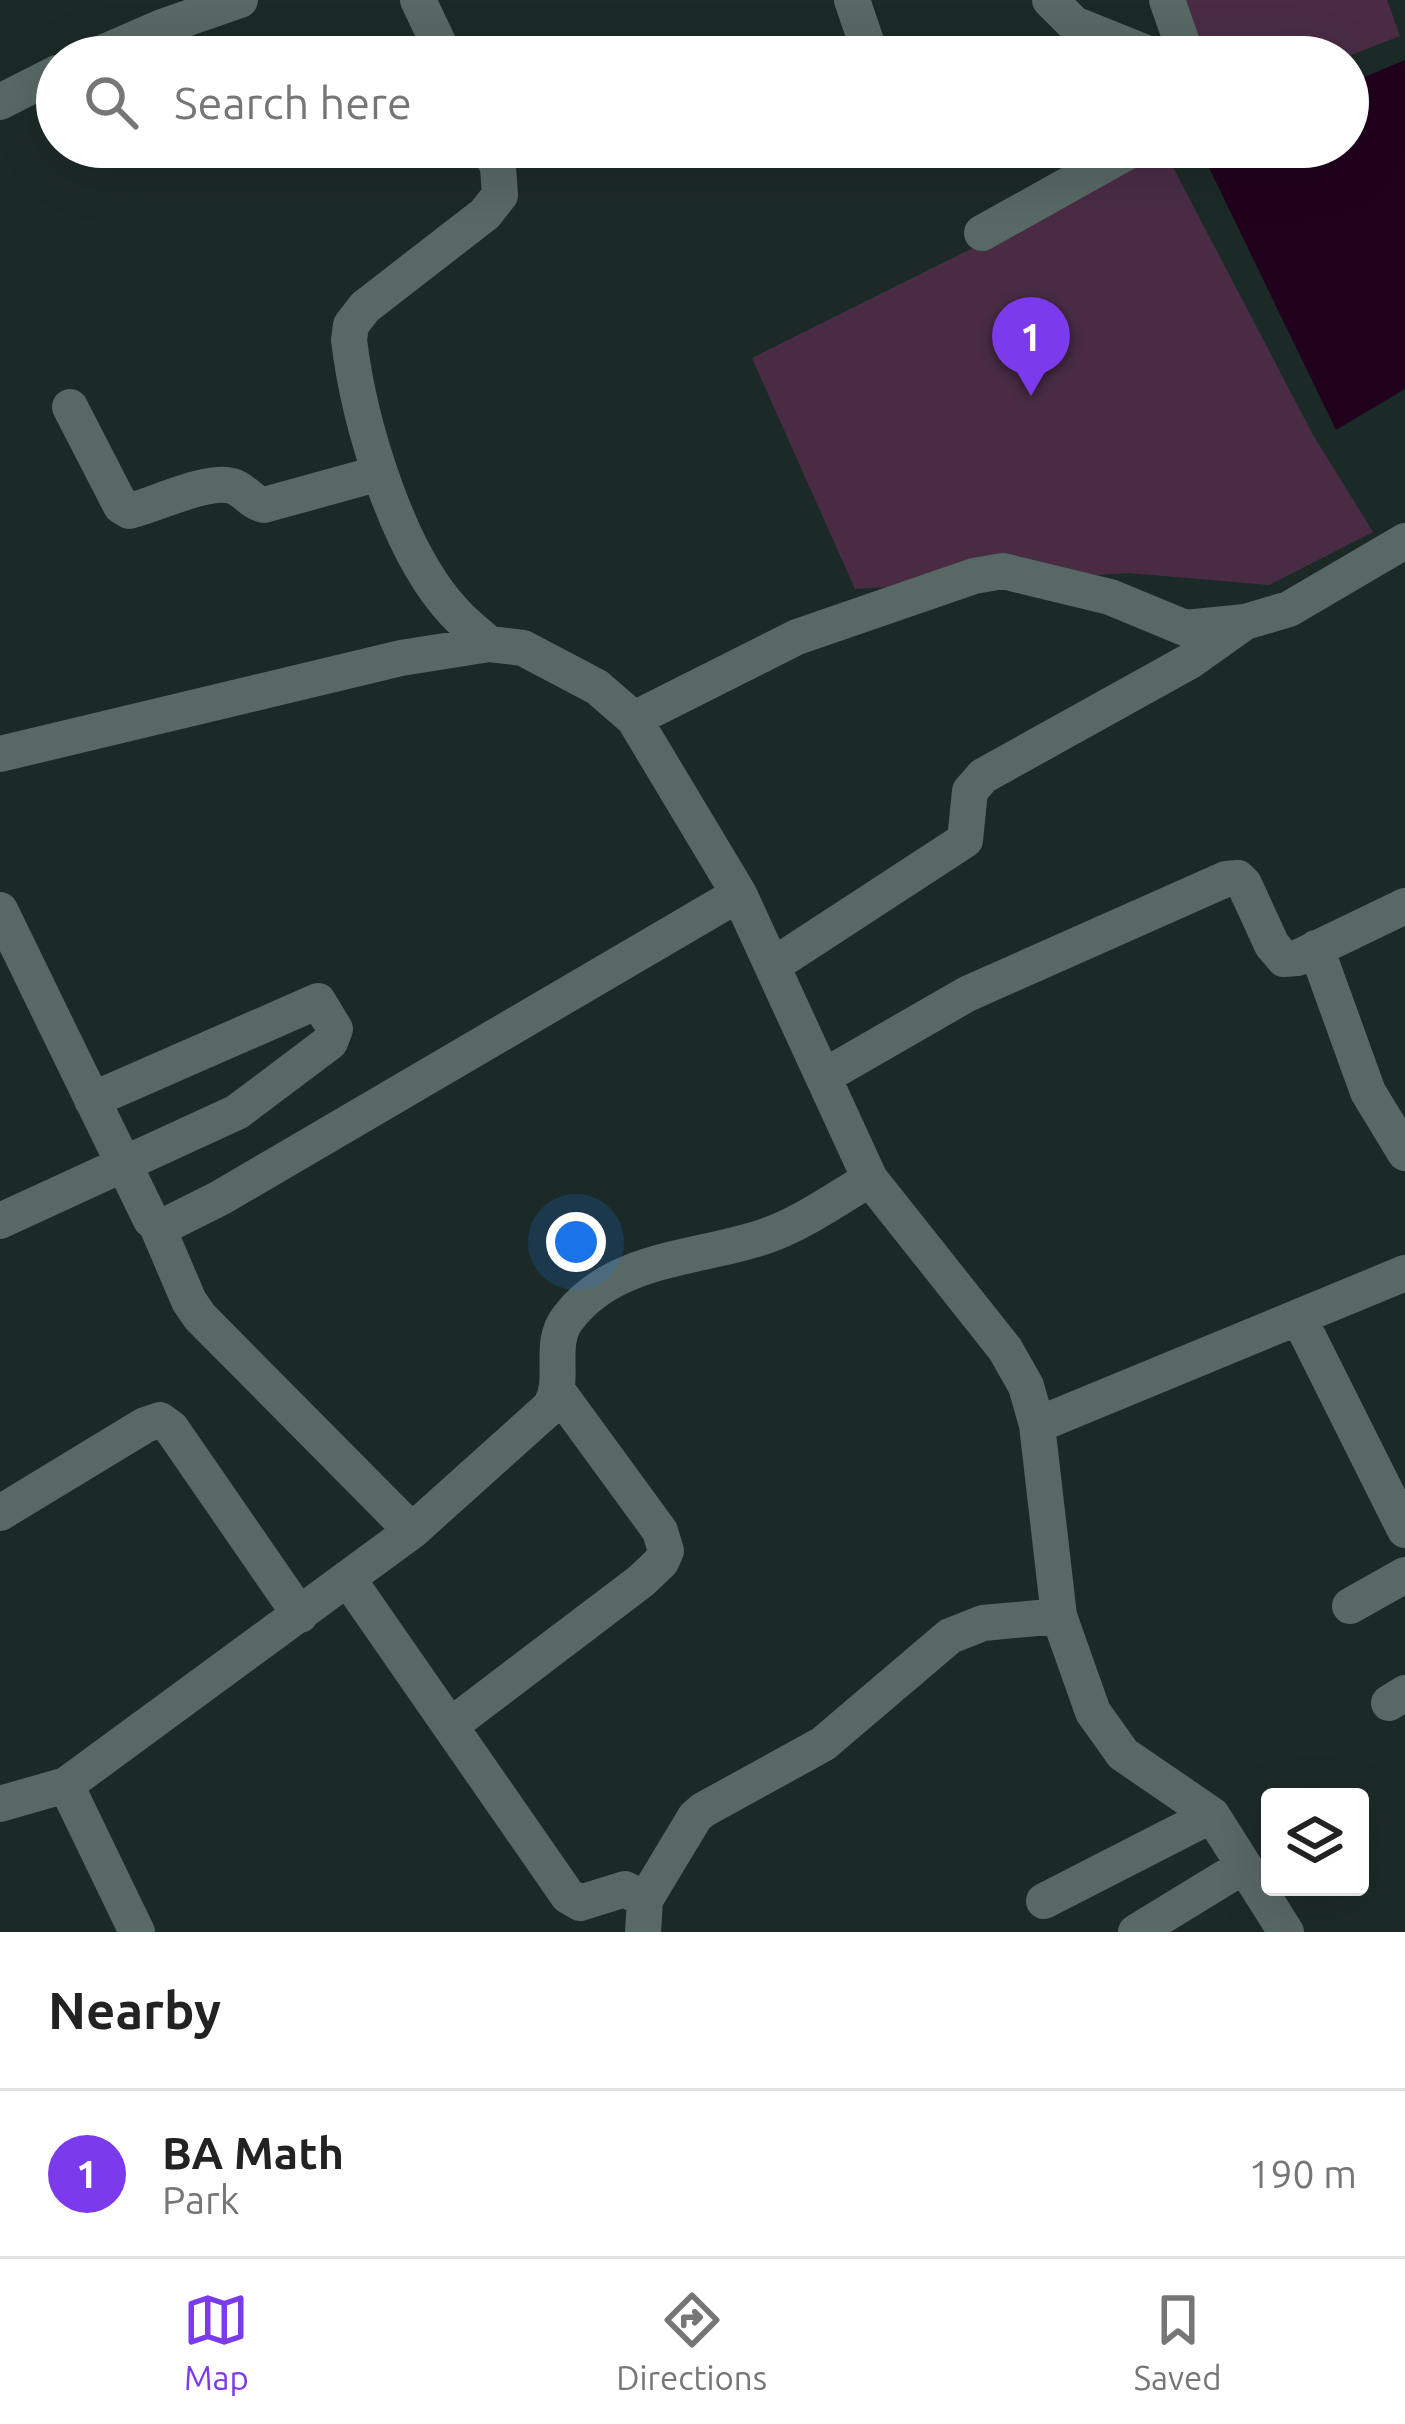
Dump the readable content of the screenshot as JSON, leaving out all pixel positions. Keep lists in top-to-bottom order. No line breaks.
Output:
{"page":{"search":"Search here","pins":"1","heading":"Nearby","list":[{"mark":"1","name":"BA Math","note":"Park","value":"190 m"}],"nav":["Map","Directions","Saved"]}}
